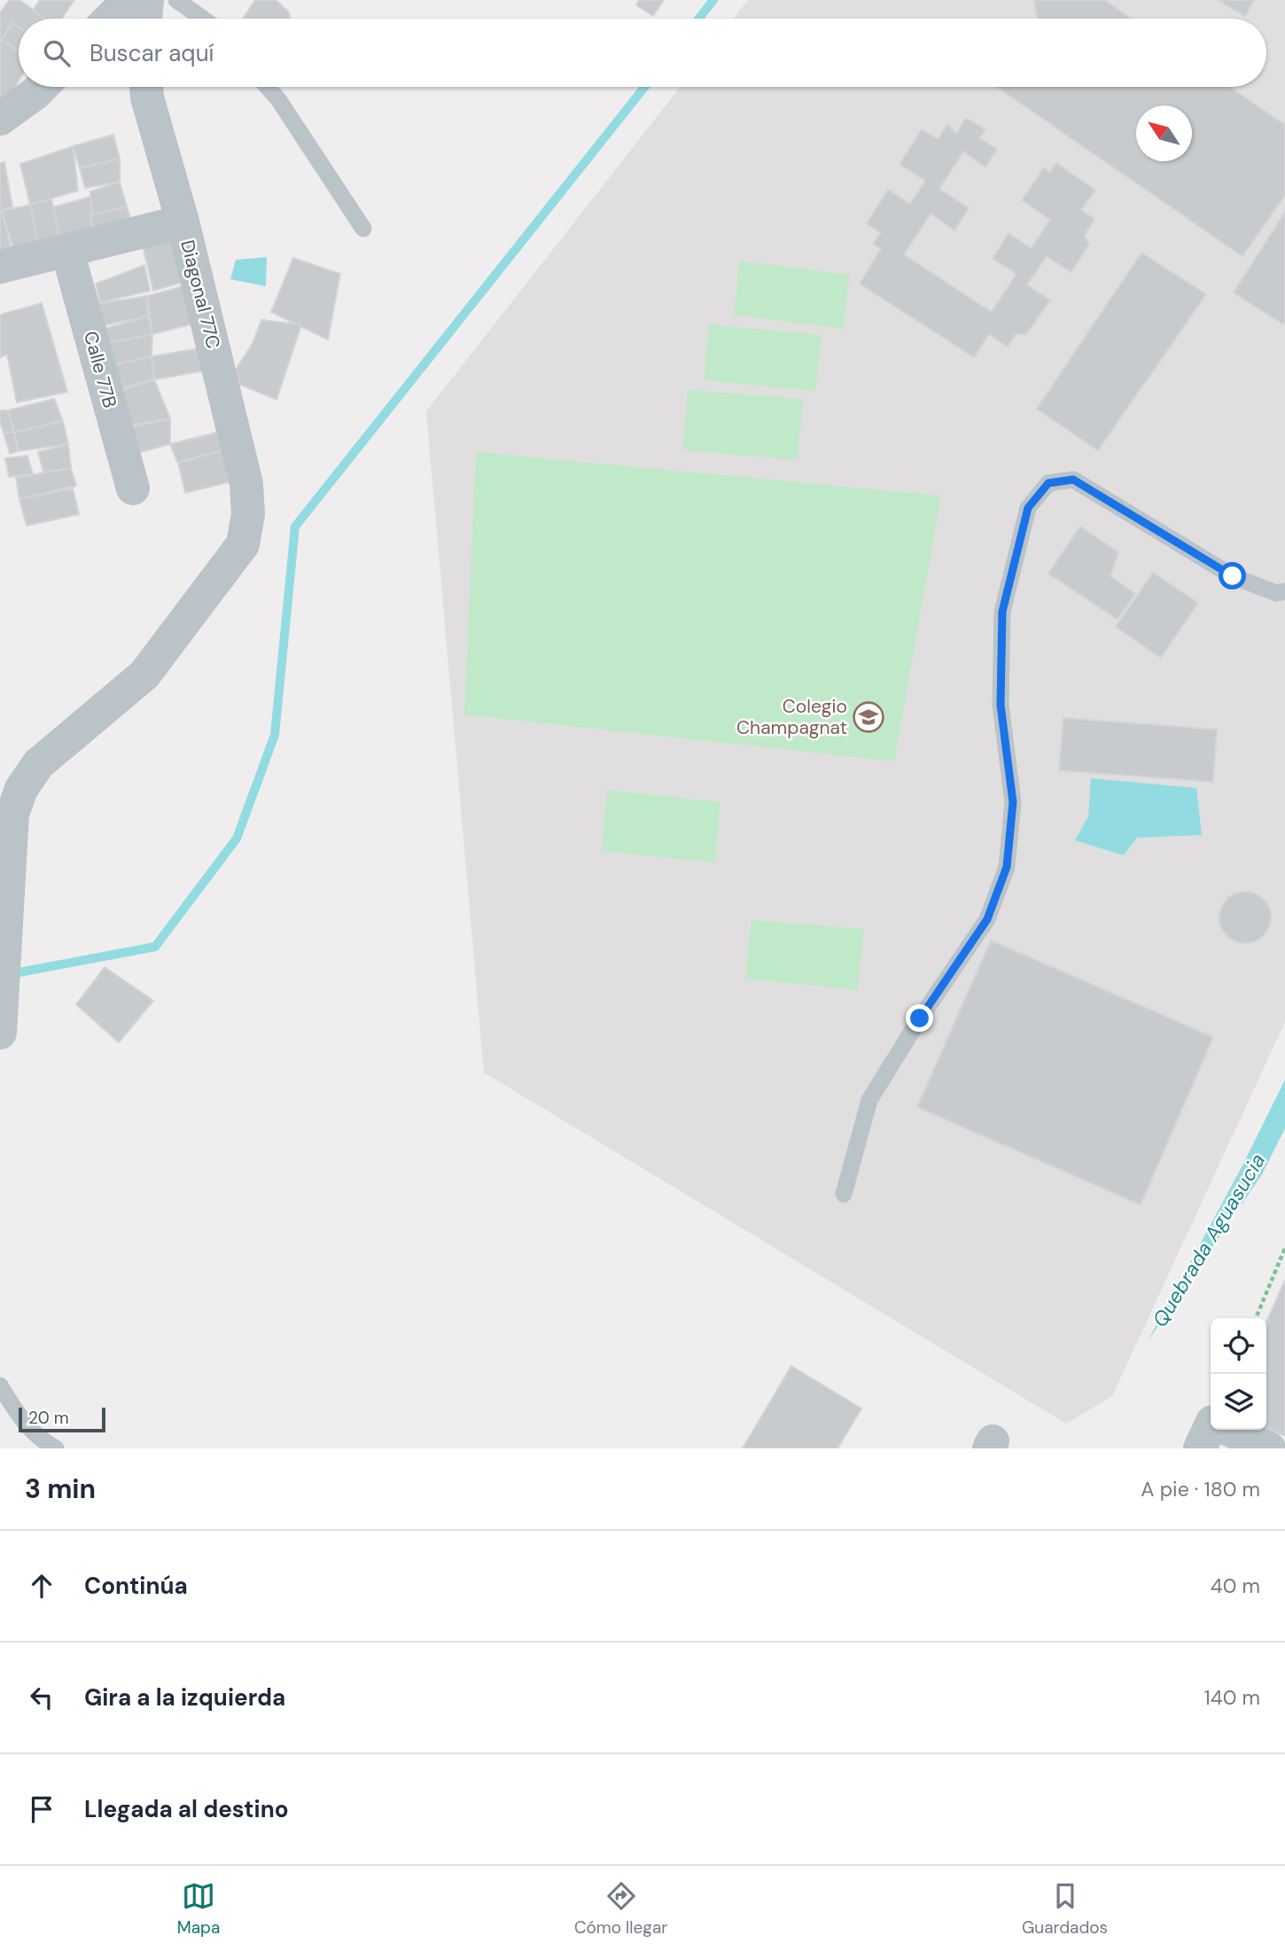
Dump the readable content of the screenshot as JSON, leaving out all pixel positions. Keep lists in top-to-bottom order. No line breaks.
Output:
{"streets":{"street":["Diagonal 77C","Calle 77B"]},"water":["Quebrada Aguasucia"],"places":{"school or university":["Colegio Champagnat"]},"scale_bar":"20 m","north":"top left","page":{"search":"Buscar aquí","scale":"20 m","heading":["3 min","A pie · 180 m"],"list":[["Continúa","40 m"],["Gira a la izquierda","140 m"],"Llegada al destino"],"nav":["Mapa","Cómo llegar","Guardados"]}}
